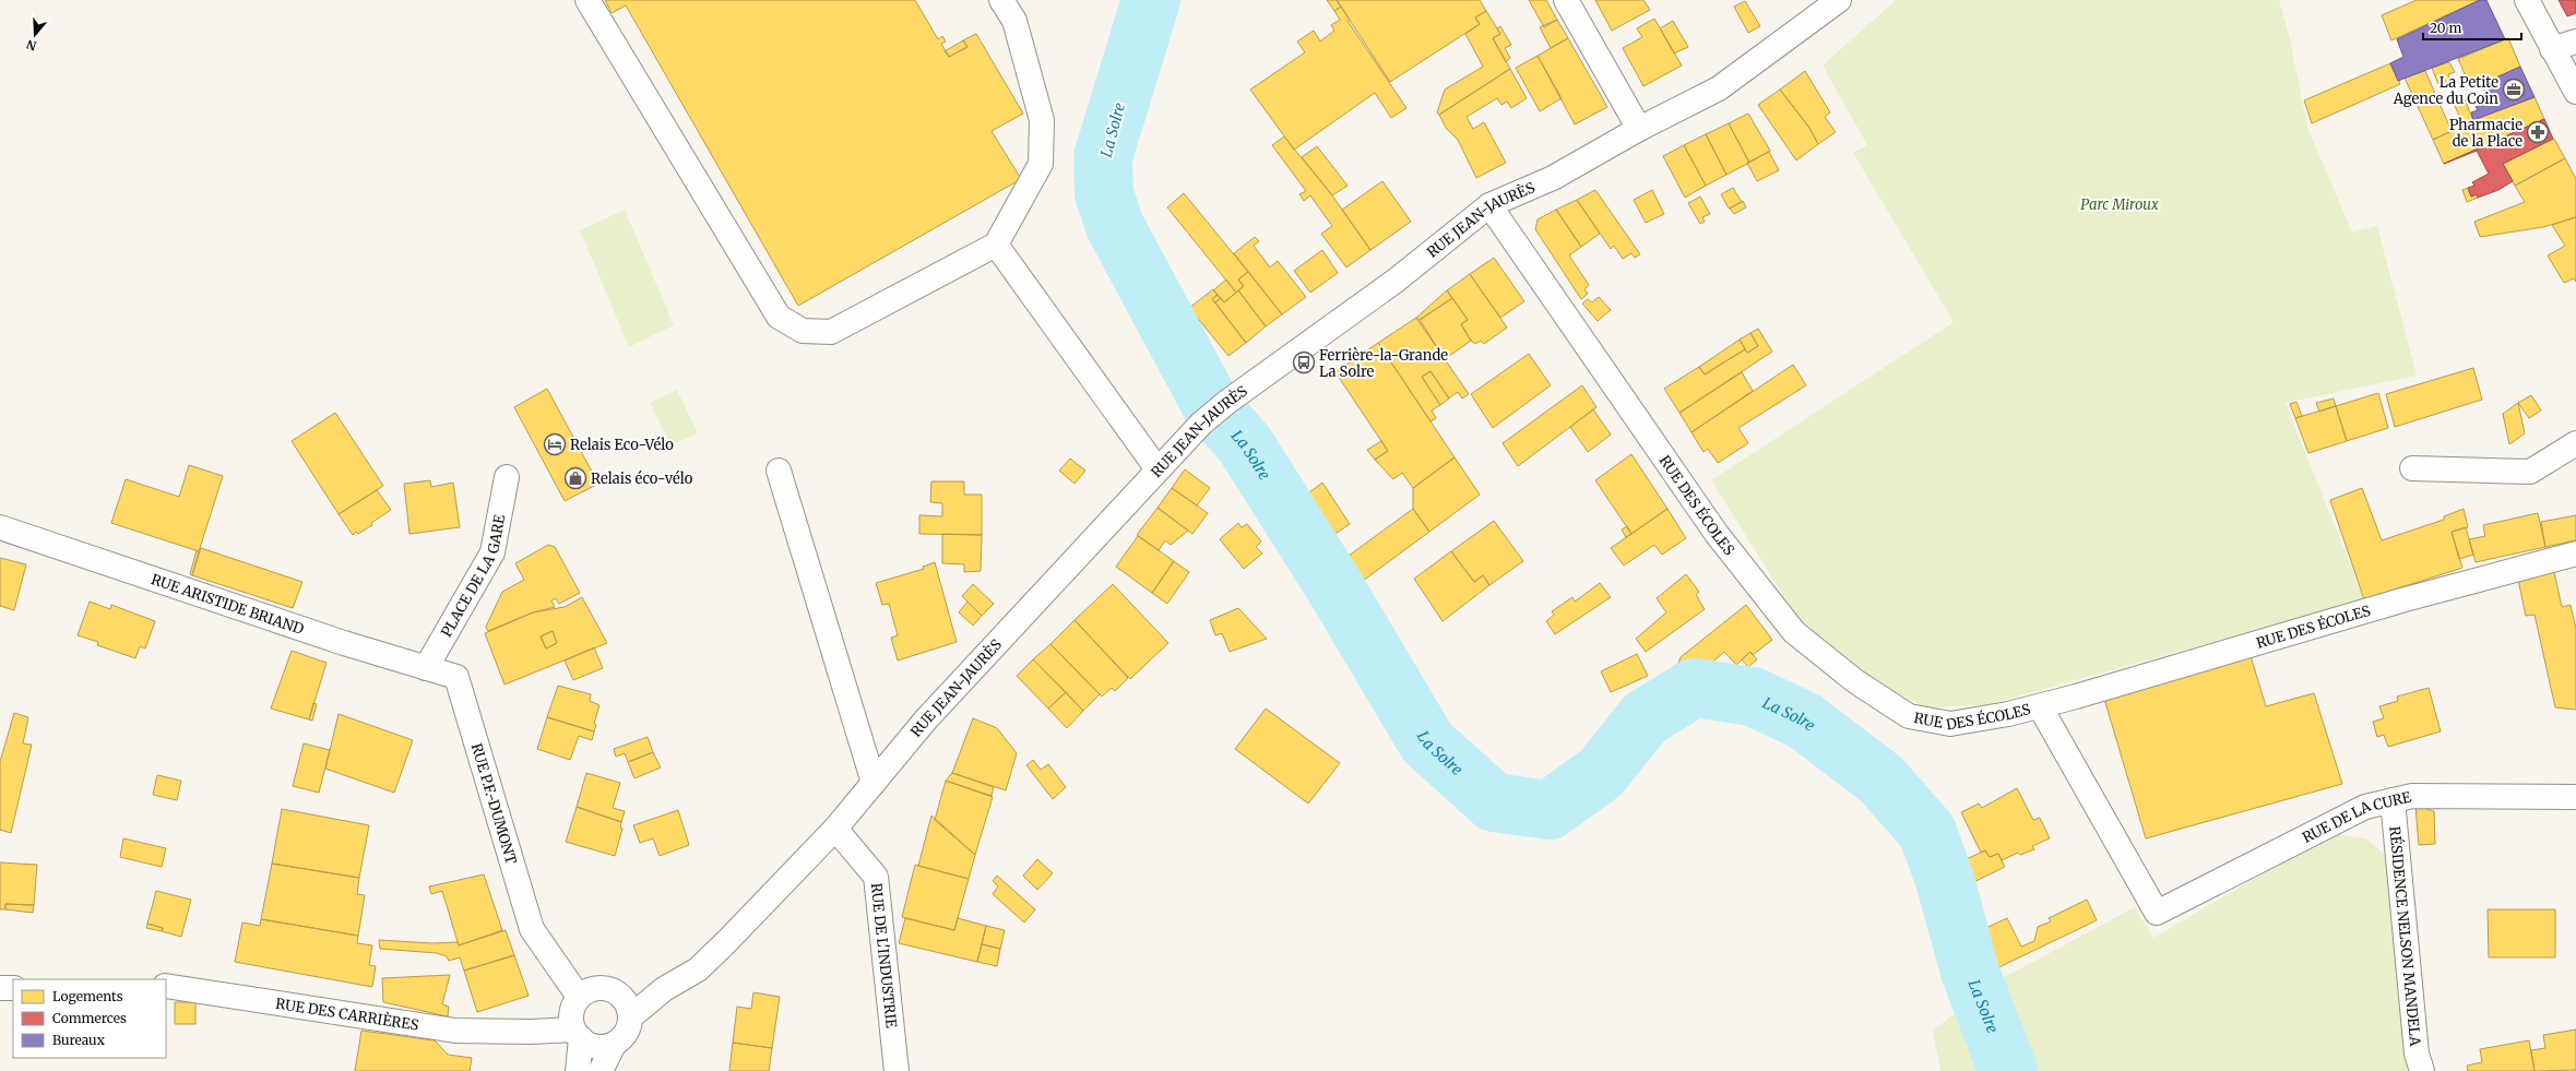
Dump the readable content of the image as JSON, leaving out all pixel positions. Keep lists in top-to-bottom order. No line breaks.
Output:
{"streets":{"street":["RUE JEAN-JAURÈS","RUE DES ÉCOLES","PLACE DE LA GARE","RUE ARISTIDE BRIAND","RUE P.F.-DUMONT","RUE DE LA CURE","RÉSIDENCE NELSON MANDELA","RUE DE L'INDUSTRIE","RUE DES CARRIÈRES"]},"crossings":[["RUE JEAN-JAURÈS","RUE DES ÉCOLES"],["RUE JEAN-JAURÈS","RUE P.F.-DUMONT"],["RUE JEAN-JAURÈS","RUE DE L'INDUSTRIE"],["RUE JEAN-JAURÈS","RUE DES CARRIÈRES"],["RUE DES ÉCOLES","RUE DE LA CURE"],["PLACE DE LA GARE","RUE ARISTIDE BRIAND"],["RUE ARISTIDE BRIAND","RUE P.F.-DUMONT"],["RUE P.F.-DUMONT","RUE DES CARRIÈRES"],["RUE DE LA CURE","RÉSIDENCE NELSON MANDELA"]],"water":["La Solre"],"parks":["Parc Miroux"],"places":{"office":["La Petite Agence du Coin"],"pharmacy":["Pharmacie de la Place"],"bus stop":["Ferrière-la-Grande La Solre"],"hotel":["Relais Eco-Vélo"],"shop":["Relais éco-vélo"]},"legend":["Logements","Commerces","Bureaux"],"scale_bar":"20 m","north":"bottom"}
